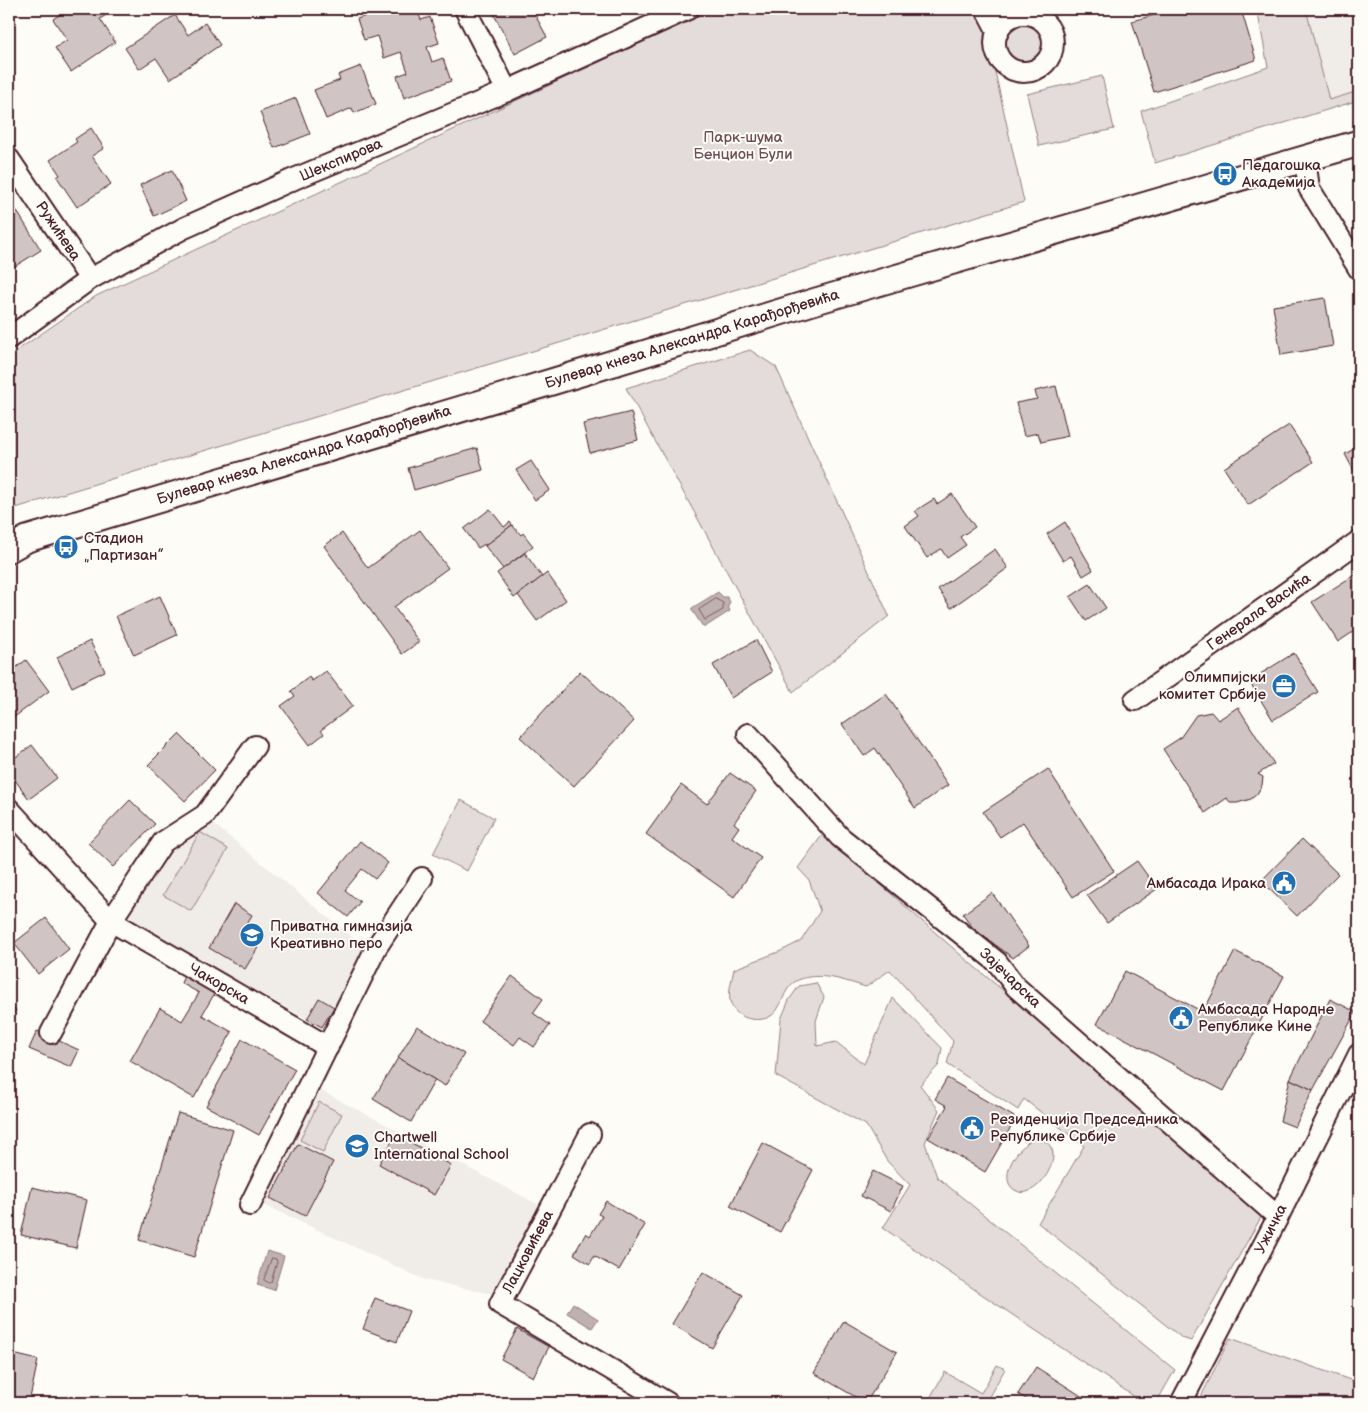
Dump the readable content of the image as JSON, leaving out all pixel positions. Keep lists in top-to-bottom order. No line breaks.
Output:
{"streets":{"main road":["Булевар кнеза Александра Карађорђевића"],"street":["Шекспирова","Ружићева","Генерала Васића","Зајечарска","Чакорска","Ужичка","Лацковићева"]},"crossings":[["Шекспирова","Ружићева"],["Зајечарска","Ужичка"]],"parks":["Парк-шума Бенцион Були"],"places":{"bus stop":["Педагошка Академија","Стадион „Партизан”"],"office":["Олимпијски комитет Србије"],"public building":["Амбасада Ирака","Амбасада Народне Републике Кине","Резиденција Председника Републике Србије"],"school or university":["Приватна гимназија Креативно перо","Chartwell International School"]}}
